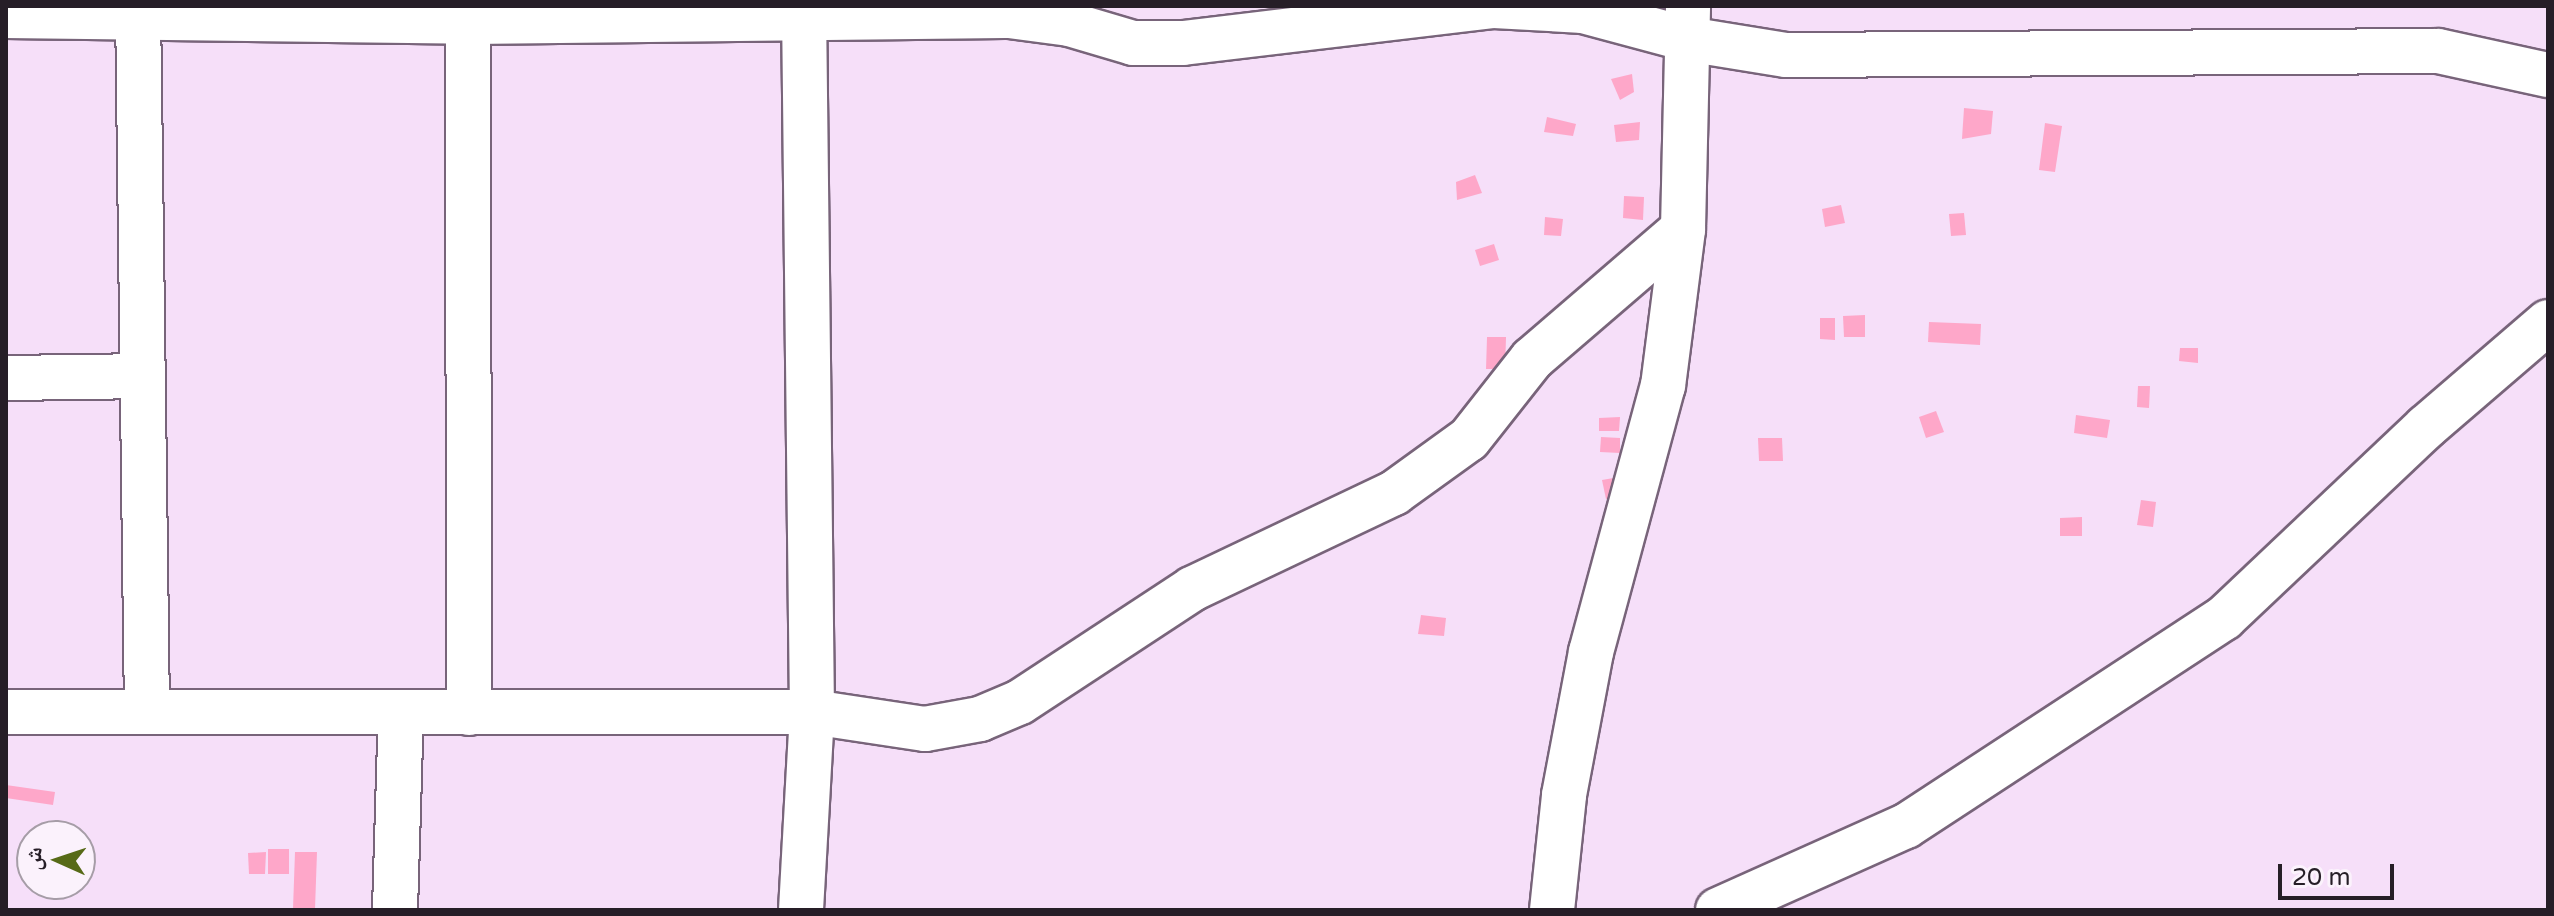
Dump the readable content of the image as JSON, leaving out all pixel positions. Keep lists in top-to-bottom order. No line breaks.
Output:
{"scale_bar":"20 m","north":"left"}
